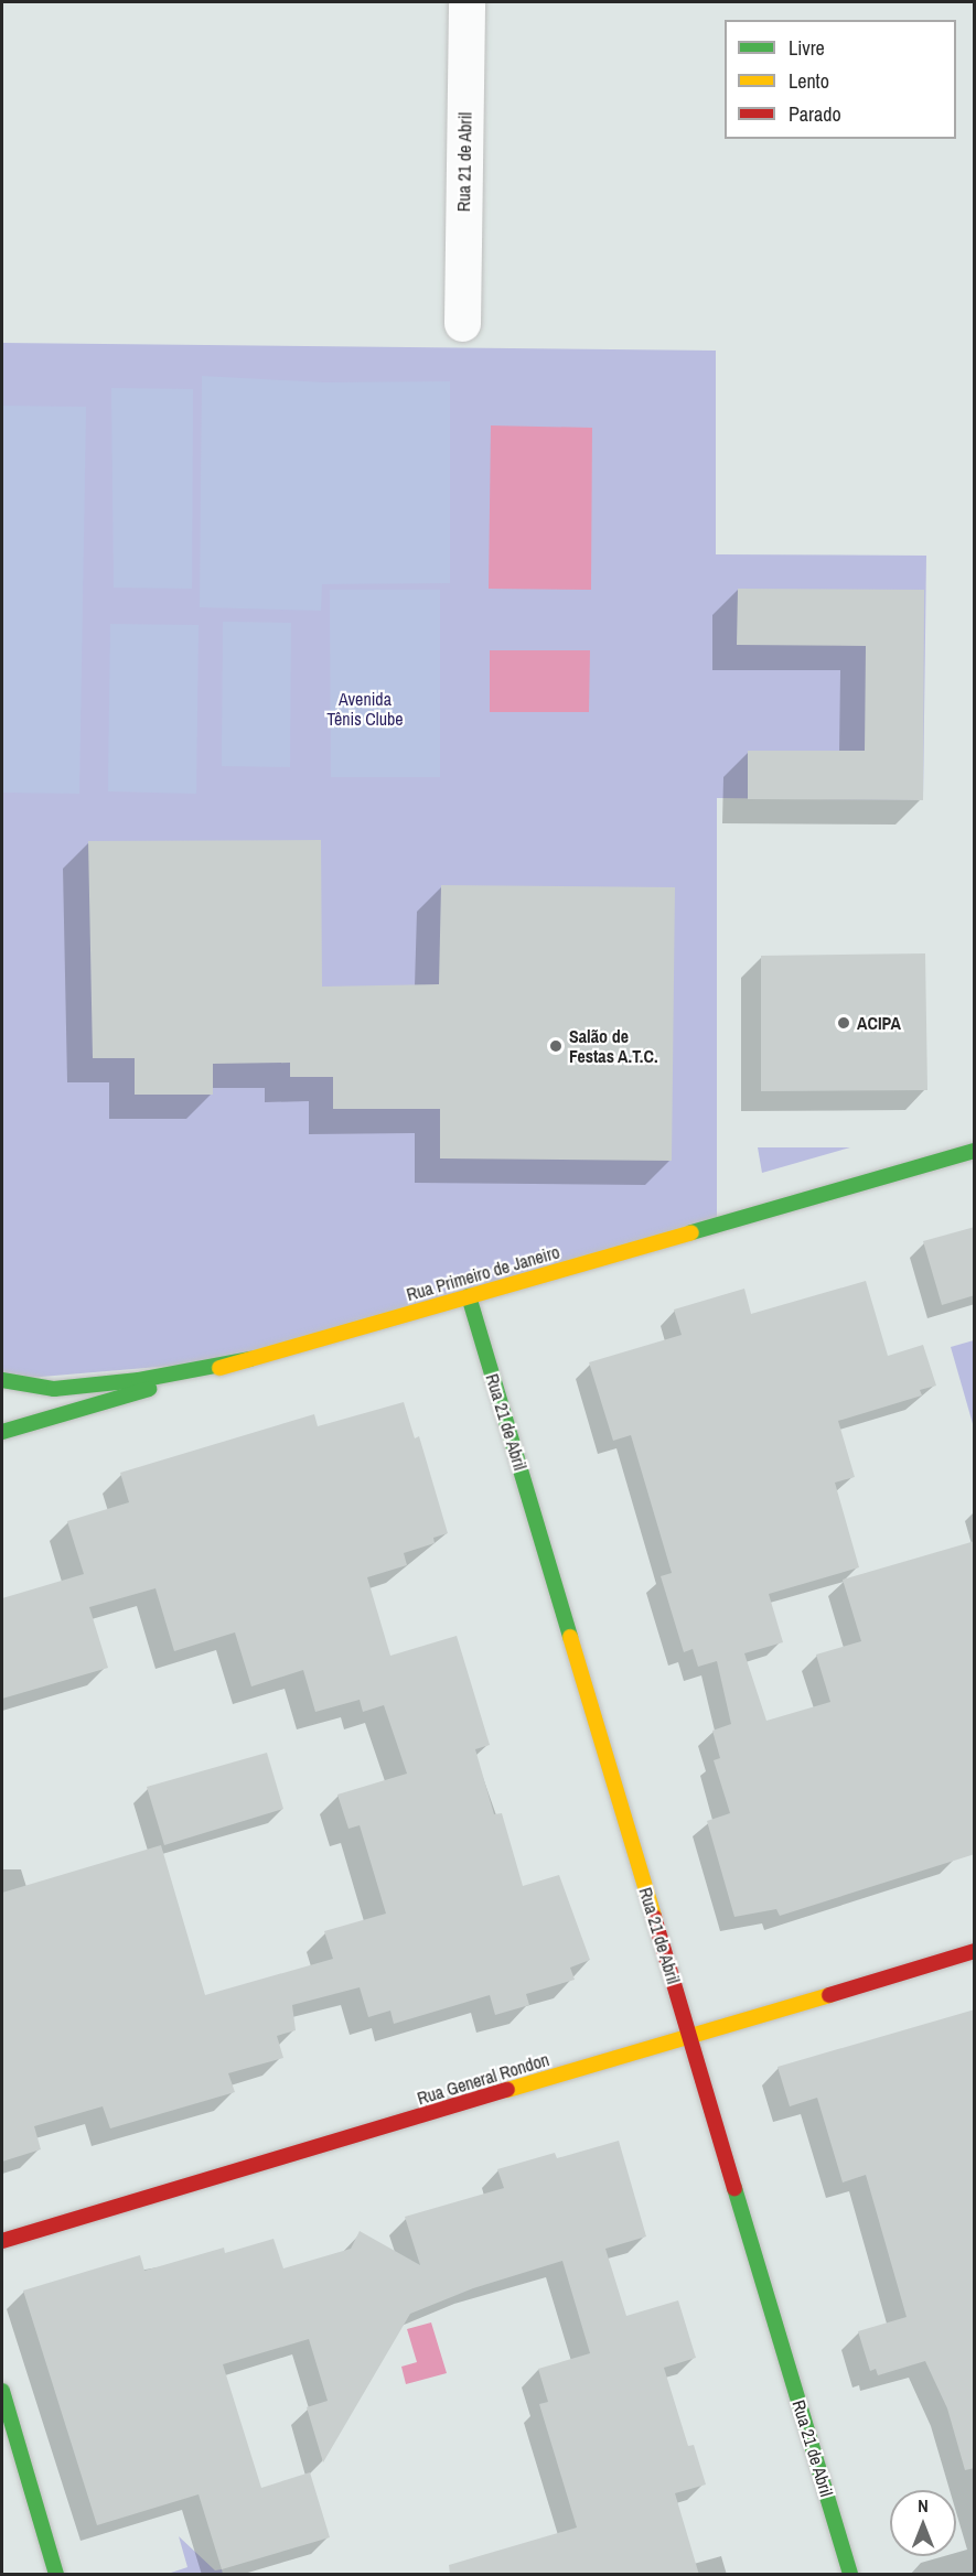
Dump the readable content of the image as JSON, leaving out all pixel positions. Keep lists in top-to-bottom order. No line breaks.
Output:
{"streets":{"street":["Rua 21 de Abril","Rua Primeiro de Janeiro","Rua General Rondon"]},"crossings":[["Rua 21 de Abril","Rua Primeiro de Janeiro"],["Rua 21 de Abril","Rua General Rondon"]],"parks":["Avenida Tênis Clube"],"places":["ACIPA","Salão de Festas A.T.C."],"legend":["Livre","Lento","Parado"],"north":"top"}
